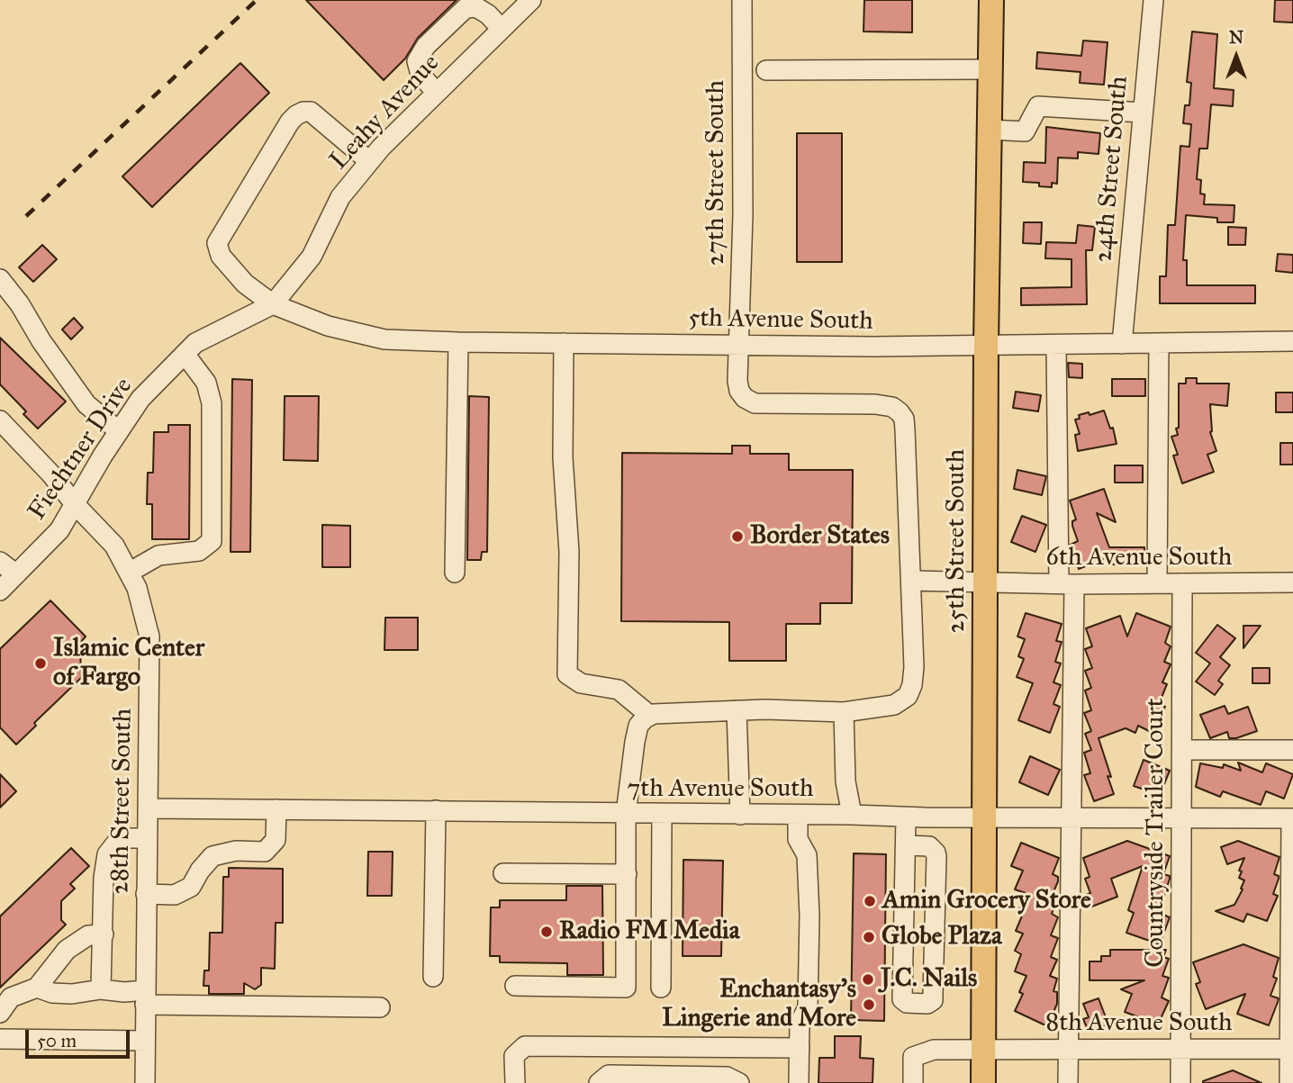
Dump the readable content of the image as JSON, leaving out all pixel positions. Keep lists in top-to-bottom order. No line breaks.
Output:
{"streets":{"main road":["25th Street South"],"street":["Leahy Avenue","24th Street South","27th Street South","5th Avenue South","Fiechtner Drive","6th Avenue South","7th Avenue South","28th Street South","Countryside Trailer Court","8th Avenue South"]},"crossings":[["Leahy Avenue","5th Avenue South"],["Leahy Avenue","Fiechtner Drive"],["24th Street South","5th Avenue South"],["27th Street South","5th Avenue South"],["27th Street South","6th Avenue South"],["5th Avenue South","Fiechtner Drive"],["5th Avenue South","25th Street South"],["Fiechtner Drive","28th Street South"],["25th Street South","6th Avenue South"],["25th Street South","7th Avenue South"],["25th Street South","8th Avenue South"],["6th Avenue South","Countryside Trailer Court"],["7th Avenue South","28th Street South"],["7th Avenue South","Countryside Trailer Court"],["Countryside Trailer Court","8th Avenue South"]],"places":["Border States","Islamic Center of Fargo","Amin Grocery Store","Radio FM Media","Globe Plaza","J.C. Nails","Enchantasy's Lingerie and More"],"scale_bar":"50 m","north":"top"}
